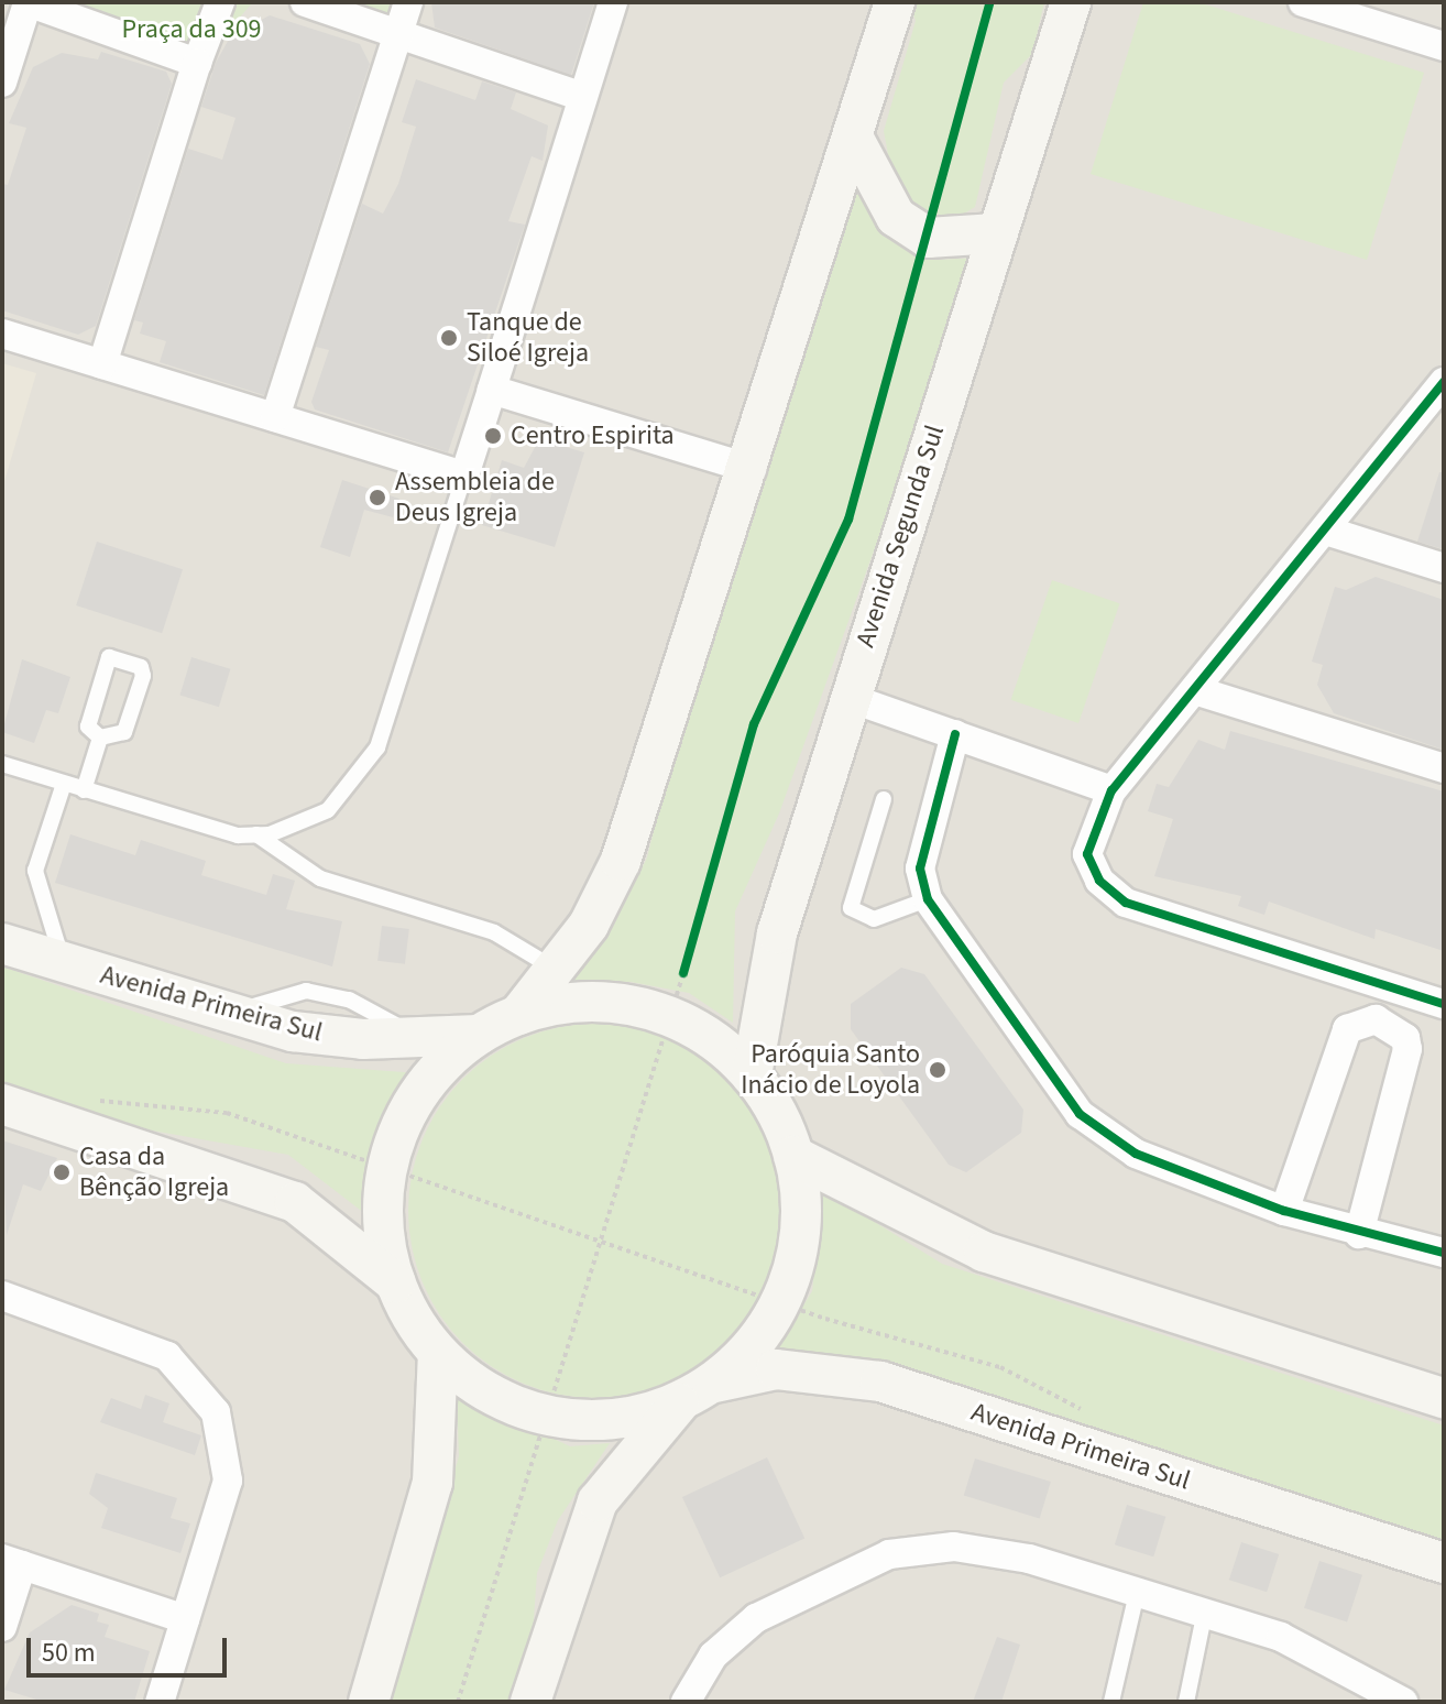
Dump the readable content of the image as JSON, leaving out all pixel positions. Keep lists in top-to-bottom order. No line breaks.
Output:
{"streets":{"main road":["Avenida Segunda Sul","Avenida Primeira Sul"]},"parks":["Praça da 309"],"places":["Tanque de Siloé Igreja","Centro Espirita","Assembleia de Deus Igreja","Paróquia Santo Inácio de Loyola","Casa da Bênção Igreja"],"scale_bar":"50 m"}
